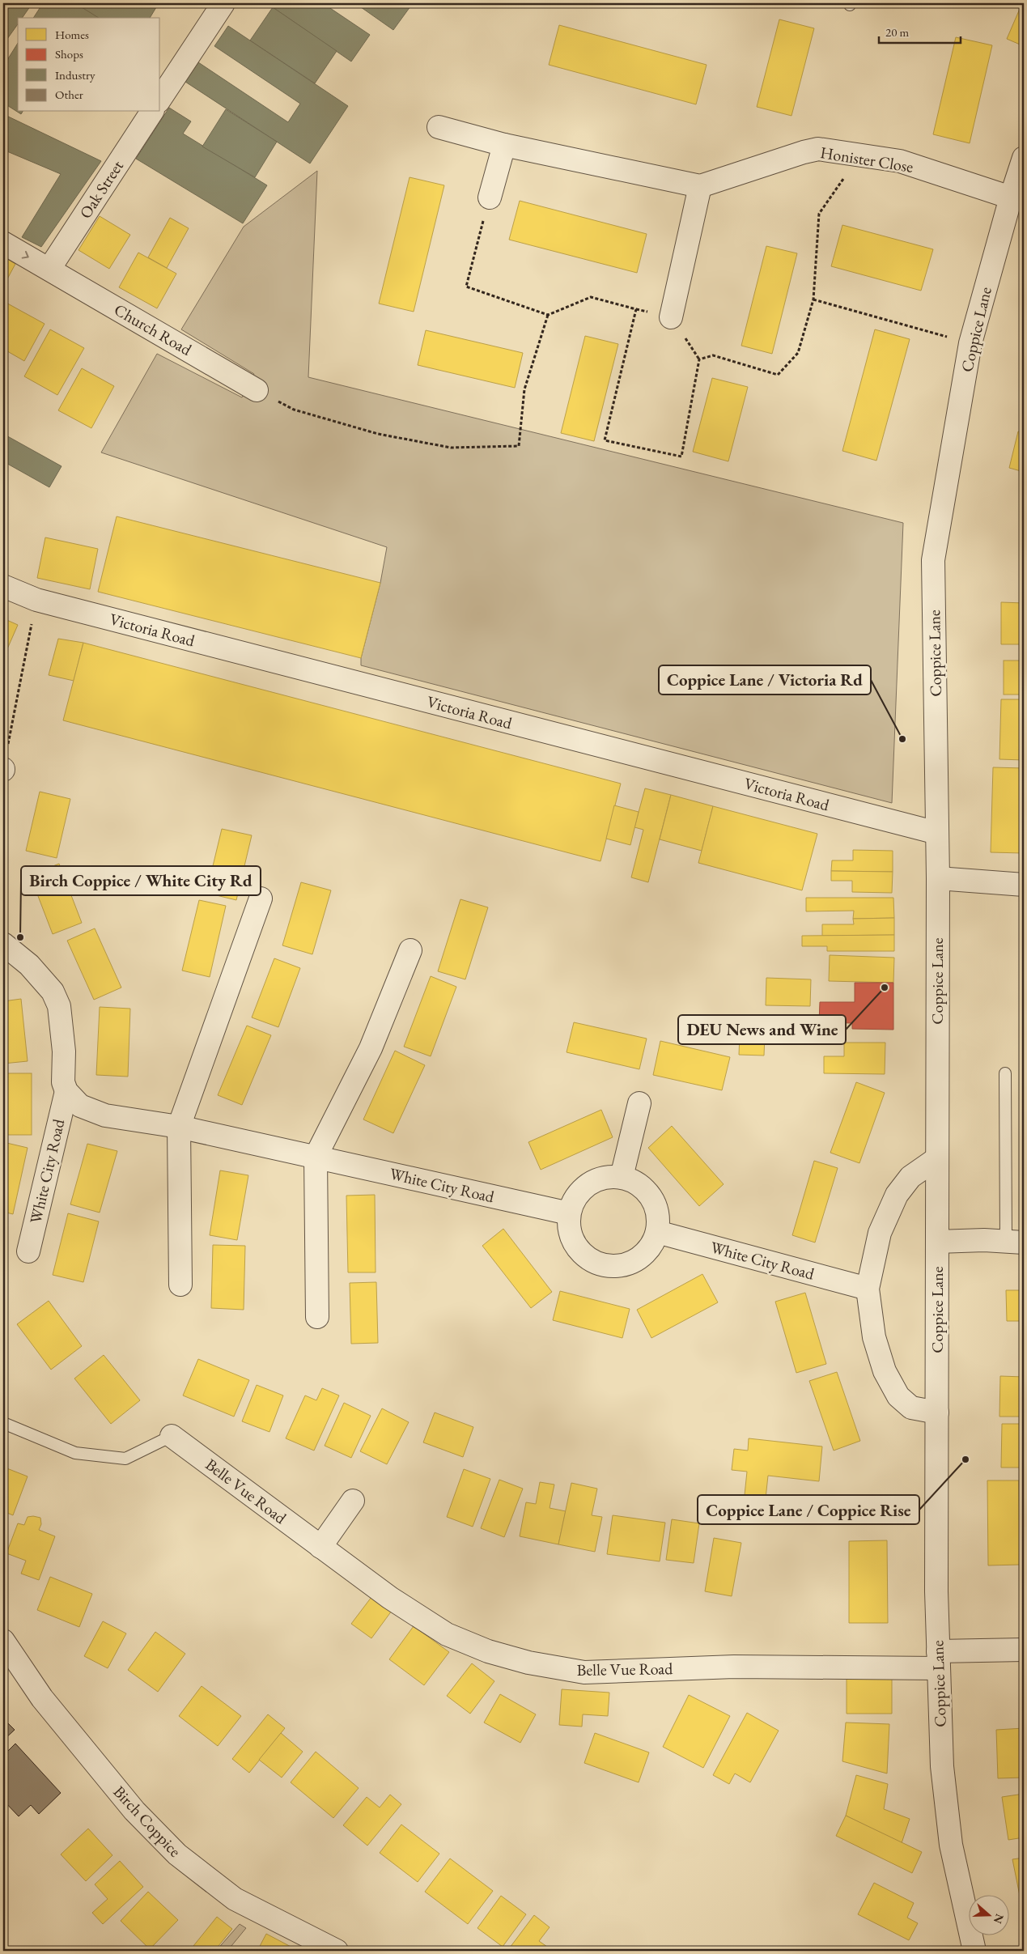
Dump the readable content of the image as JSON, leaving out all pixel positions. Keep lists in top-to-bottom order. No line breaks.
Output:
{"streets":{"street":["Honister Close","Oak Street","Church Road","Coppice Lane","Victoria Road","White City Road","Belle Vue Road","Birch Coppice"]},"crossings":[["Honister Close","Coppice Lane"],["Oak Street","Church Road"],["Coppice Lane","Victoria Road"],["Coppice Lane","Belle Vue Road"]],"places":["Coppice Lane / Victoria Rd","Birch Coppice / White City Rd","DEU News and Wine","Coppice Lane / Coppice Rise"],"legend":["Homes","Shops","Industry","Other"],"scale_bar":"20 m","north":"right"}
